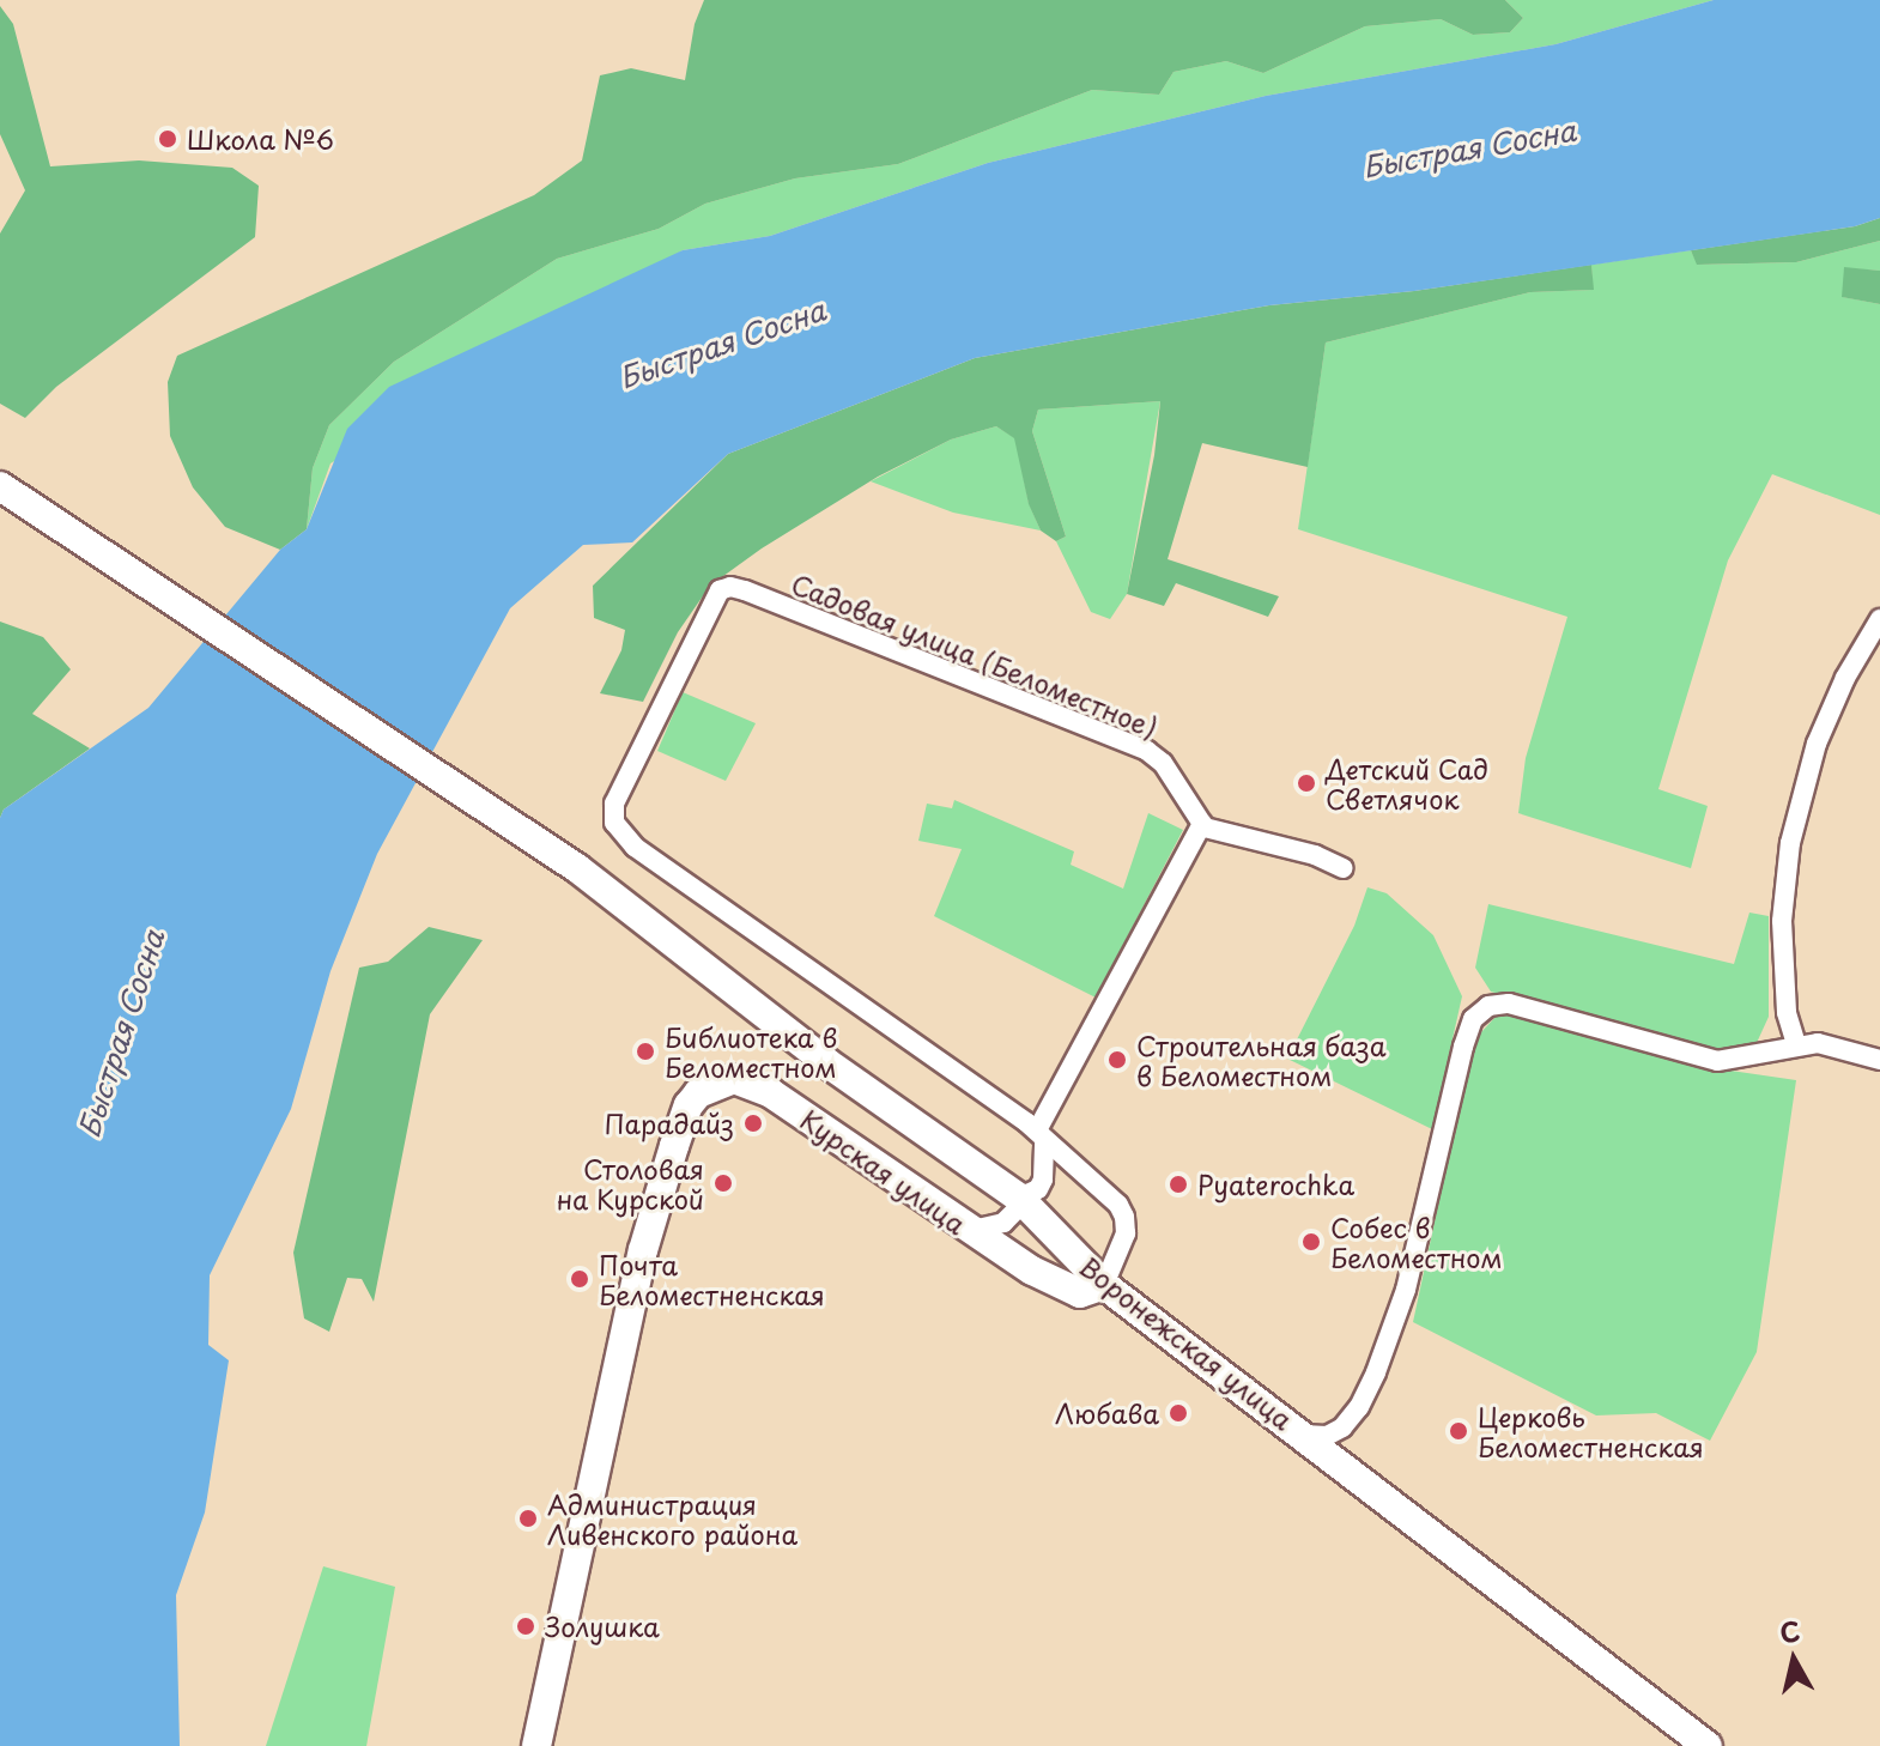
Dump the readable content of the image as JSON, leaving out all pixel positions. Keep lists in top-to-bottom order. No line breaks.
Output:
{"streets":{"street":["Садовая улица (Беломестное)","Курская улица","Воронежская улица"]},"crossings":[["Курская улица","Воронежская улица"]],"water":["Быстрая Сосна"],"places":["Школа №6","Детский Сад Светлячок","Библиотека в Беломестном","Строительная база в Беломестном","Парадайз","Столовая на Курской","Pyaterochka","Собес в Беломестном","Почта Беломестненская","Любава","Церковь Беломестненская","Администрация Ливенского района","Золушка"],"north":"top"}
